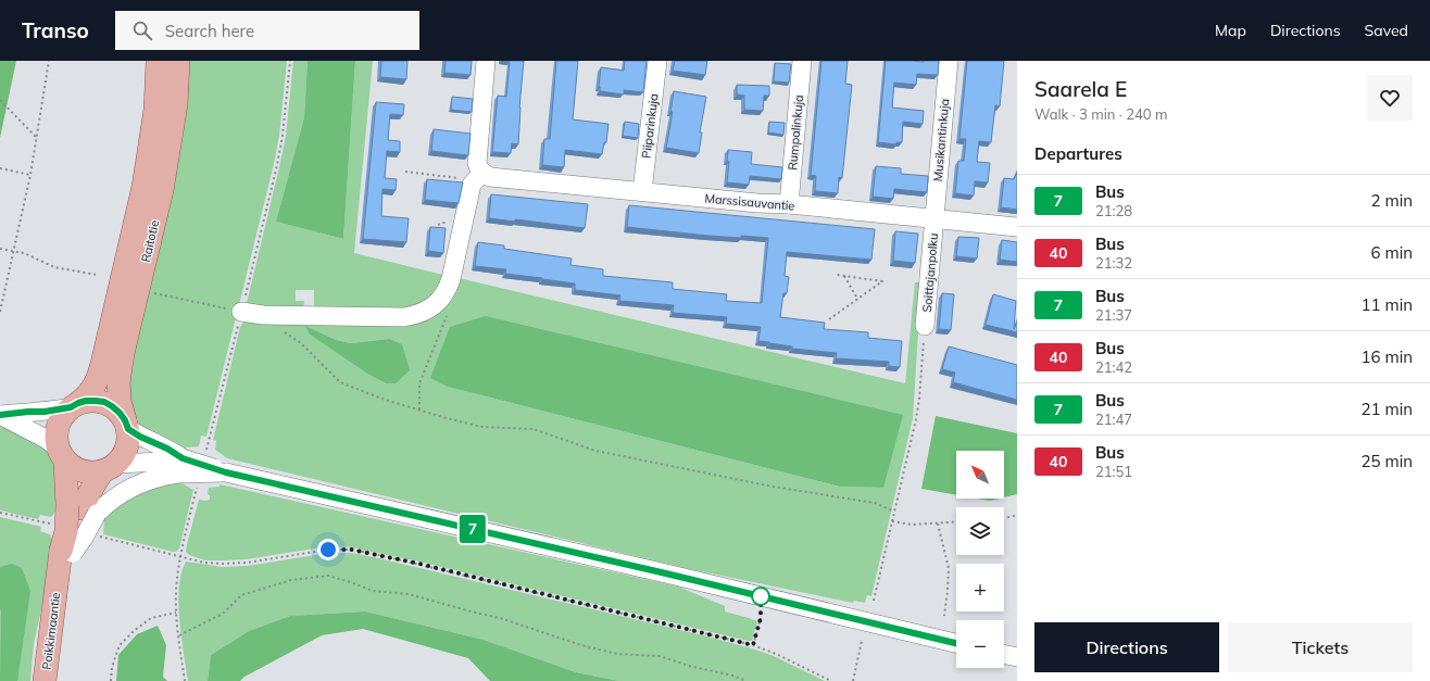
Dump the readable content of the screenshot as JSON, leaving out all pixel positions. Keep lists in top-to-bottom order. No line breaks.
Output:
{"streets":{"main road":["Raitotie","Poikkimaantie"],"street":["Piiparinkuja","Rumpalinkuja","Musikantinkuja","Marssisauvantie","Soittajanpolku"]},"crossings":[["Piiparinkuja","Marssisauvantie"],["Rumpalinkuja","Marssisauvantie"],["Musikantinkuja","Marssisauvantie"],["Musikantinkuja","Soittajanpolku"],["Marssisauvantie","Soittajanpolku"],["Raitotie","Poikkimaantie"]],"lines":["bus line 7"],"north":"top left","page":{"header":"Transo","search":"Search here","nav":["Map","Directions","Saved"],"on_map":"7","heading":[["Saarela E","Walk · 3 min · 240 m"],"Departures"],"list":[{"mark":"7","name":"Bus","note":"21:28","value":"2 min"},{"mark":"40","name":"Bus","note":"21:32","value":"6 min"},{"mark":"7","name":"Bus","note":"21:37","value":"11 min"},{"mark":"40","name":"Bus","note":"21:42","value":"16 min"},{"mark":"7","name":"Bus","note":"21:47","value":"21 min"},{"mark":"40","name":"Bus","note":"21:51","value":"25 min"}],"map_buttons":["+","−"],"buttons":["Directions","Tickets"]}}
